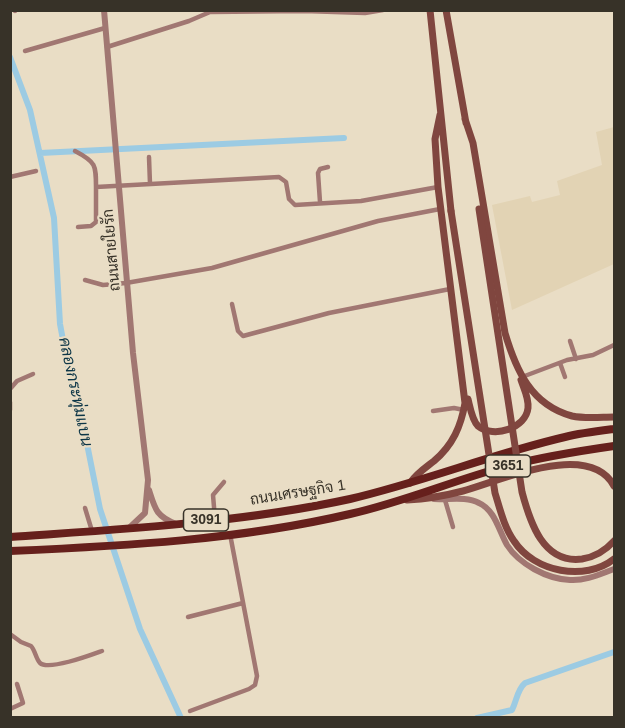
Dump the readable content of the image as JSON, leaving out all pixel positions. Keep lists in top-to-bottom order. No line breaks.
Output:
{"streets":{"main road":["3651","ถนนเศรษฐกิจ 1","3091"],"street":["ถนนสายใยรัก"]},"crossings":[["ถนนสายใยรัก","ถนนเศรษฐกิจ 1"],["3651","ถนนเศรษฐกิจ 1"],["3651","3091"],["ถนนเศรษฐกิจ 1","3091"]],"water":["คลองกระทุ่มแบน"]}
